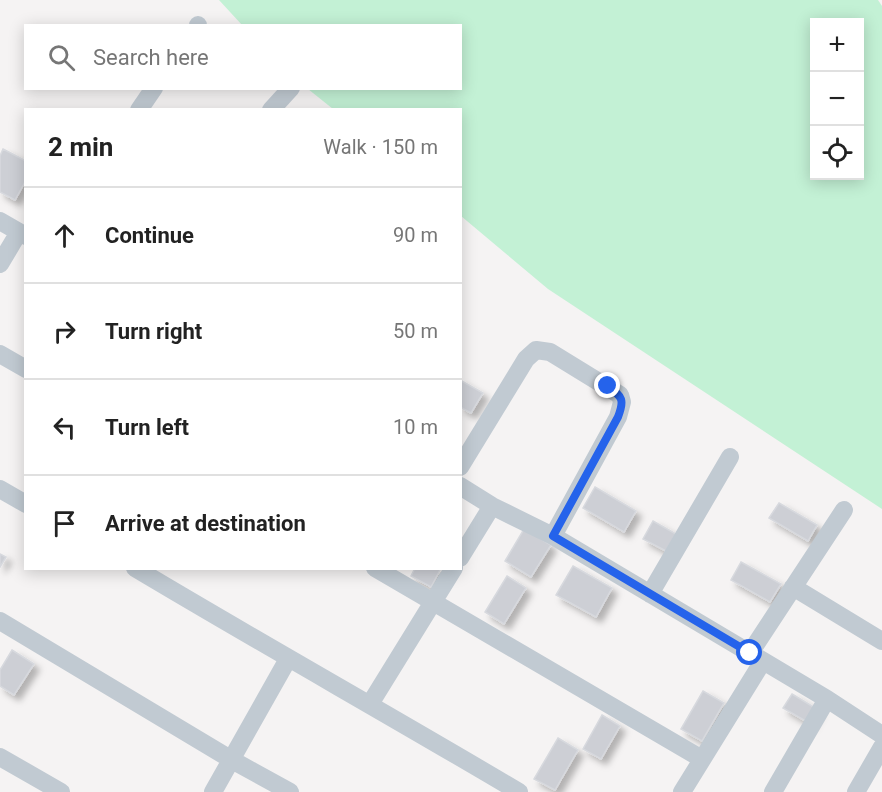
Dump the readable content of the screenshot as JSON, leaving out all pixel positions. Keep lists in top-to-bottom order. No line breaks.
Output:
{"page":{"map_buttons":["+","−"],"search":"Search here","heading":["2 min","Walk · 150 m"],"list":[["Continue","90 m"],["Turn right","50 m"],["Turn left","10 m"],"Arrive at destination"]}}
